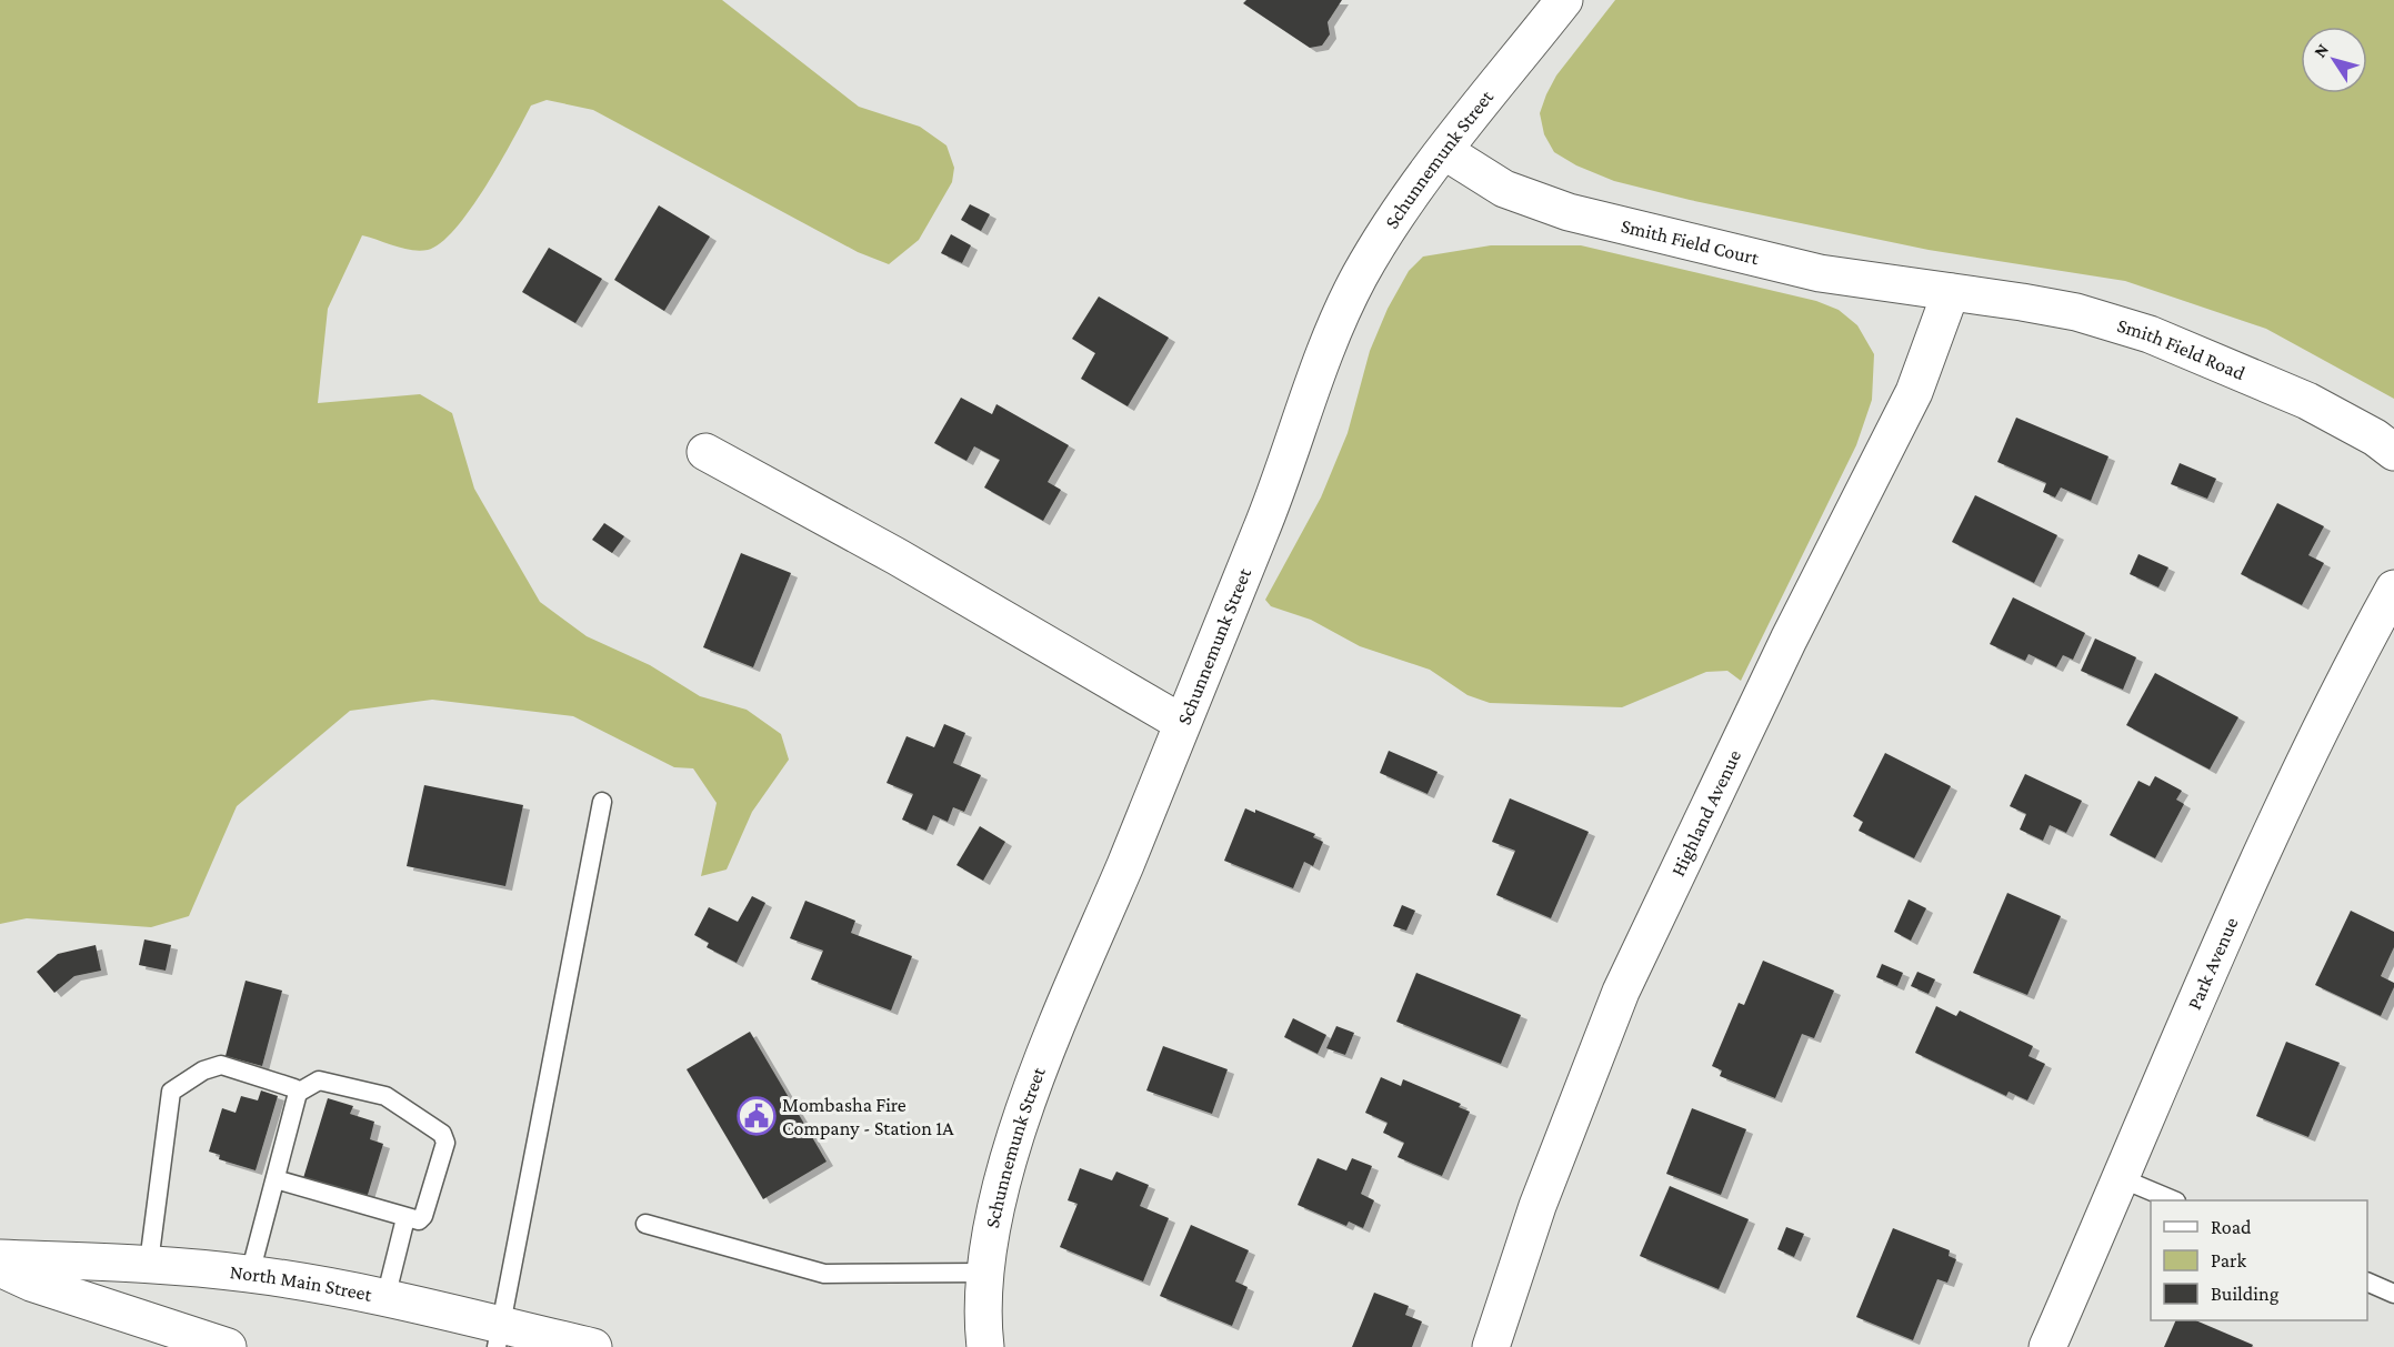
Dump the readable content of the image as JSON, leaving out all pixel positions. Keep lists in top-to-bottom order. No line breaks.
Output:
{"streets":{"street":["Schunnemunk Street","Smith Field Court","Smith Field Road","Highland Avenue","Park Avenue","North Main Street"]},"crossings":[["Schunnemunk Street","Smith Field Court"],["Smith Field Court","Smith Field Road"],["Smith Field Court","Highland Avenue"],["Smith Field Road","Highland Avenue"]],"places":{"public building":["Mombasha Fire Company - Station 1A"]},"legend":["Road","Park","Building"],"north":"top left"}
